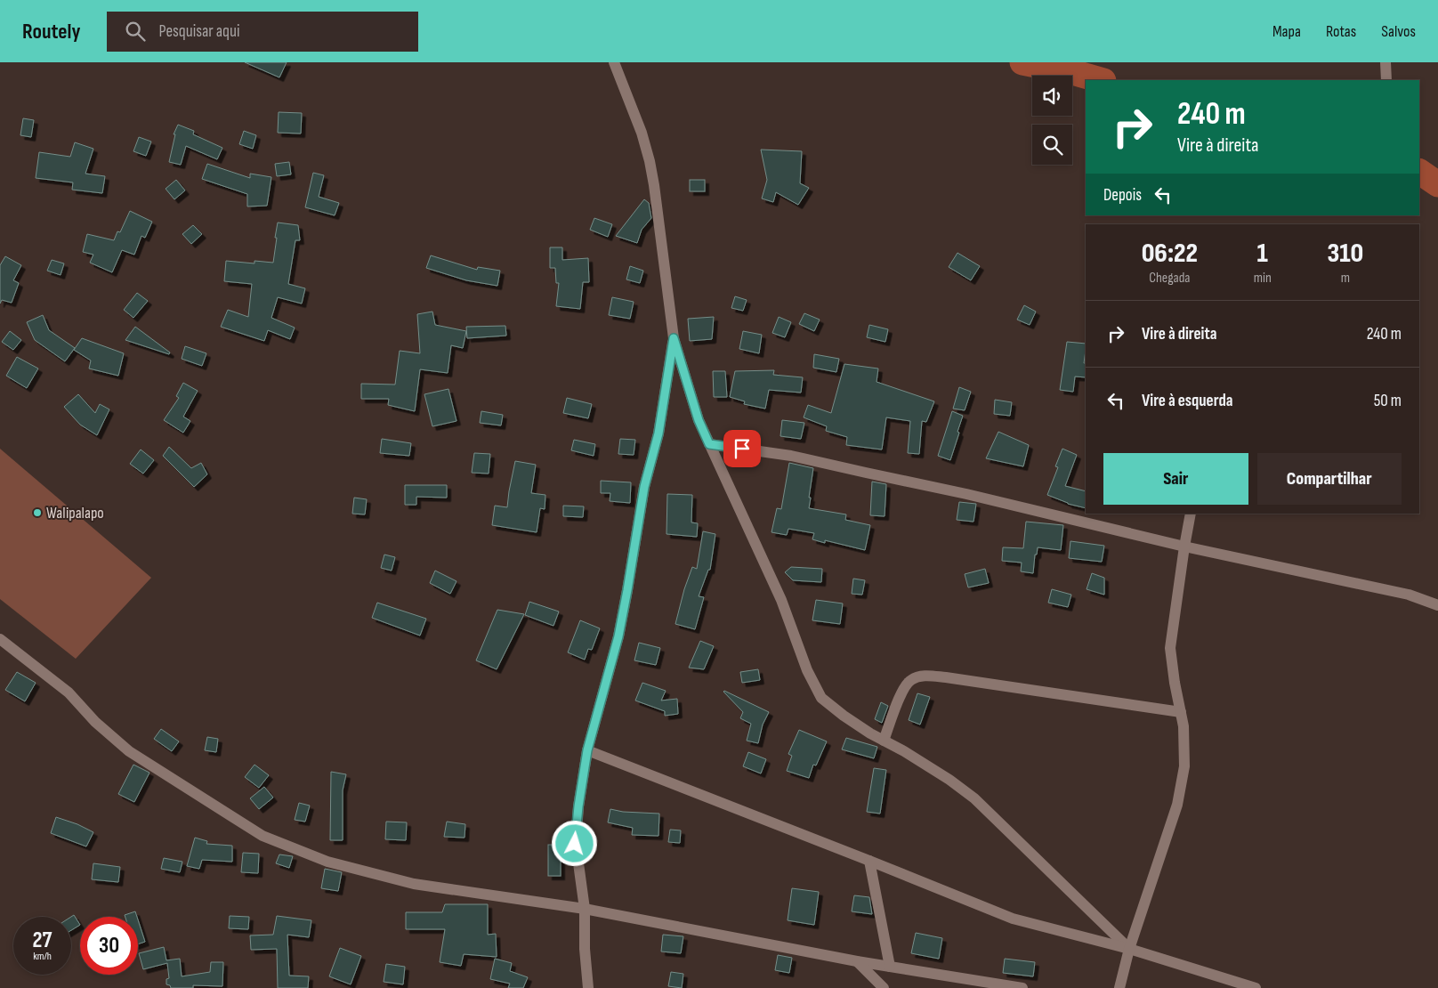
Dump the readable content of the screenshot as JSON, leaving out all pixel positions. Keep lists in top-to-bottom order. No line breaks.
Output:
{"places":["Walipalapo"],"page":{"header":"Routely","search":"Pesquisar aqui","nav":["Mapa","Rotas","Salvos"],"turn":["240 m","Vire à direita"],"then":"Depois","eta":["06:22","Chegada","1","min","310","m"],"list":[{"name":"Vire à direita","value":"240 m"},{"name":"Vire à esquerda","value":"50 m"}],"buttons":["Sair","Compartilhar"],"speed":"27 km/h","limit":"30"}}
